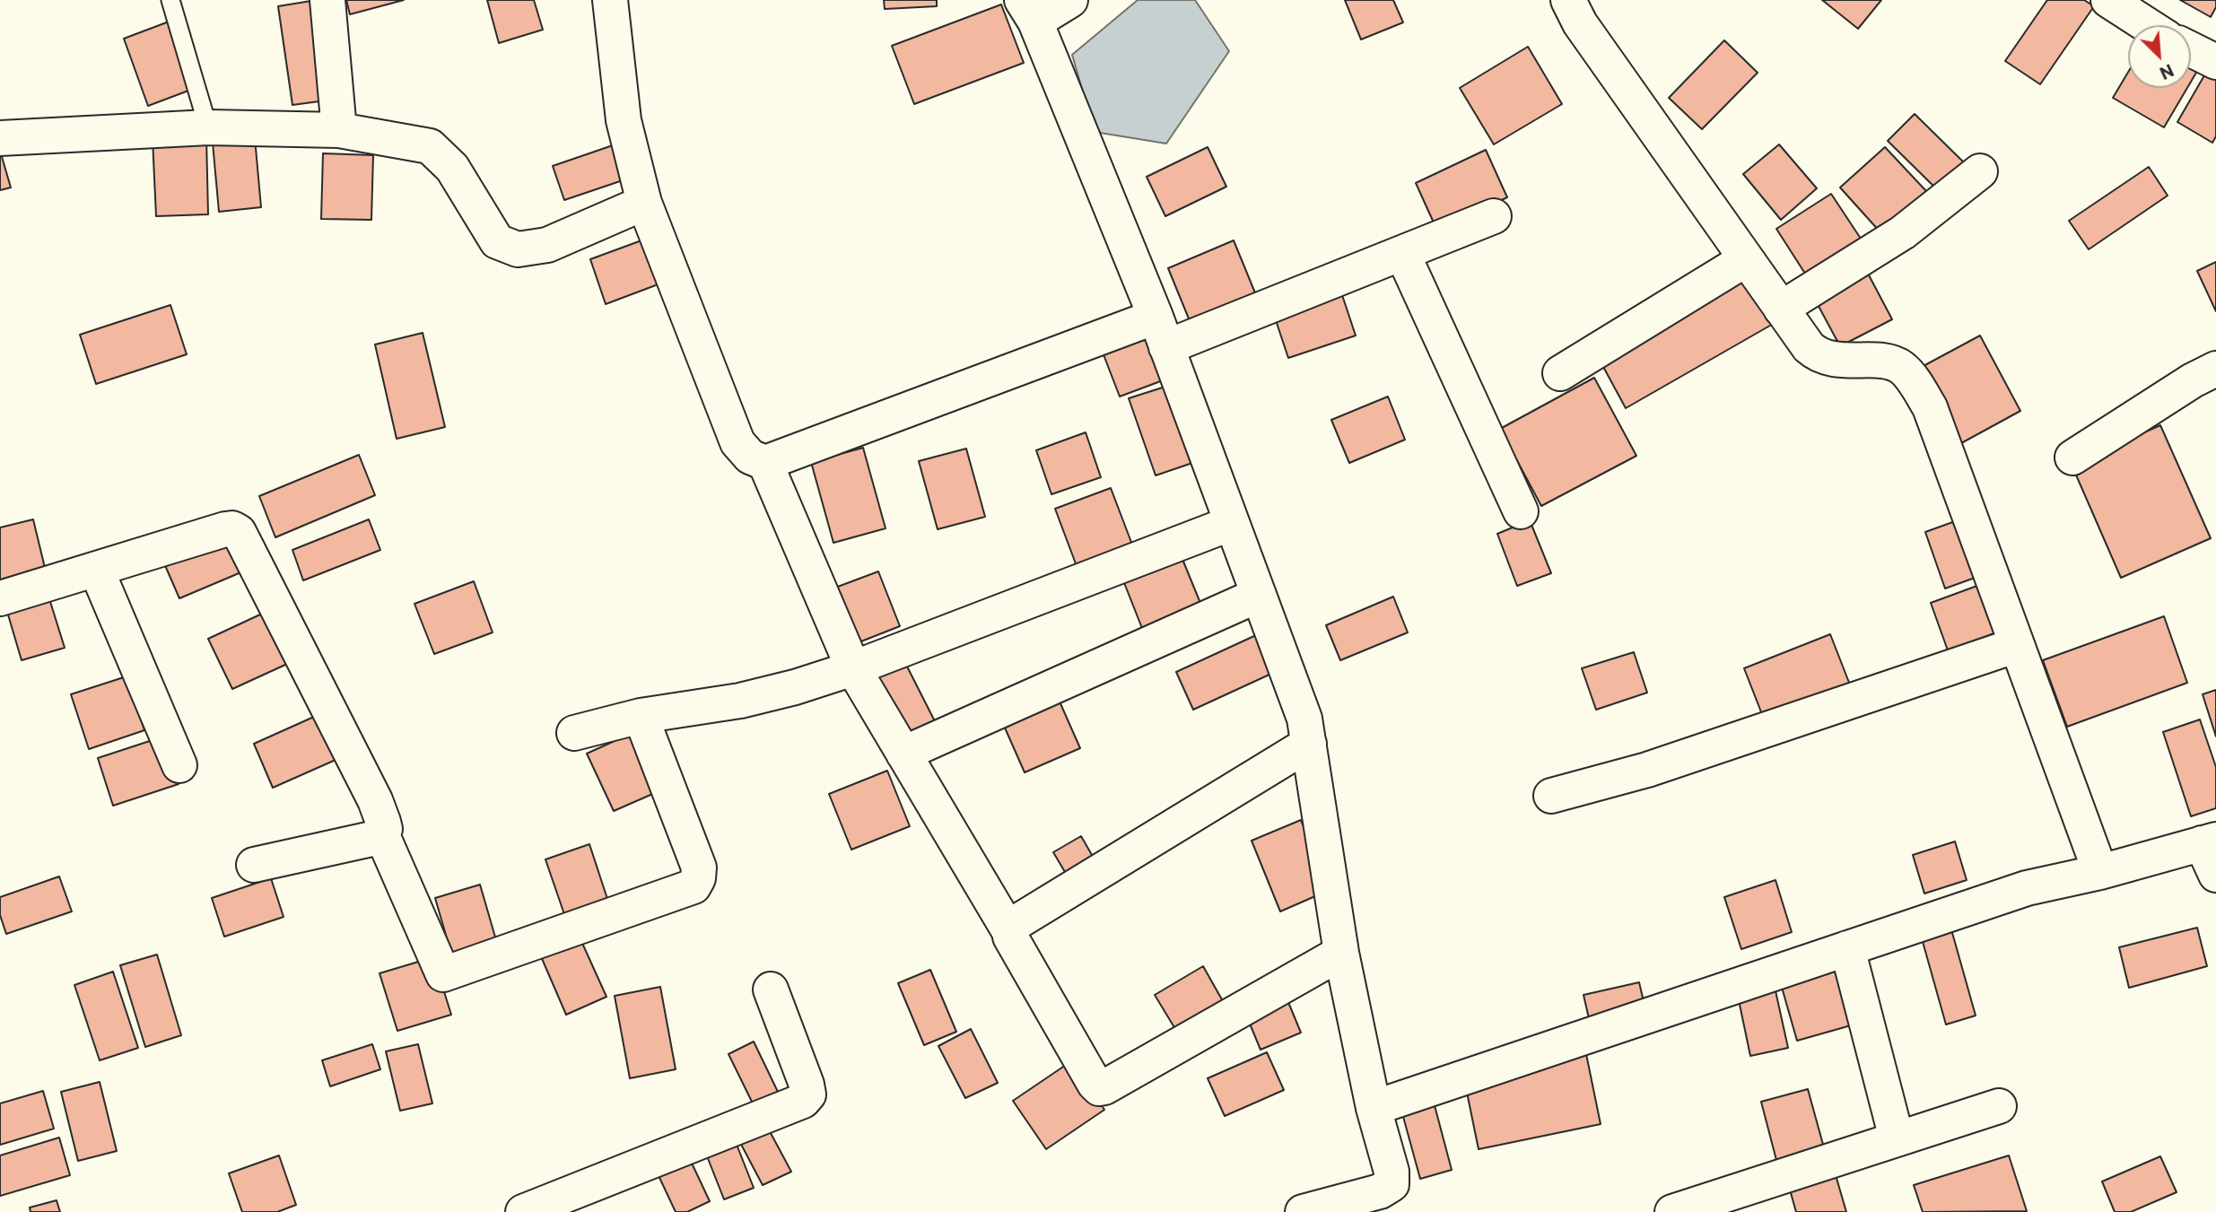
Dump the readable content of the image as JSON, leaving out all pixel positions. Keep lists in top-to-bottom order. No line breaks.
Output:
{"north":"bottom right"}
